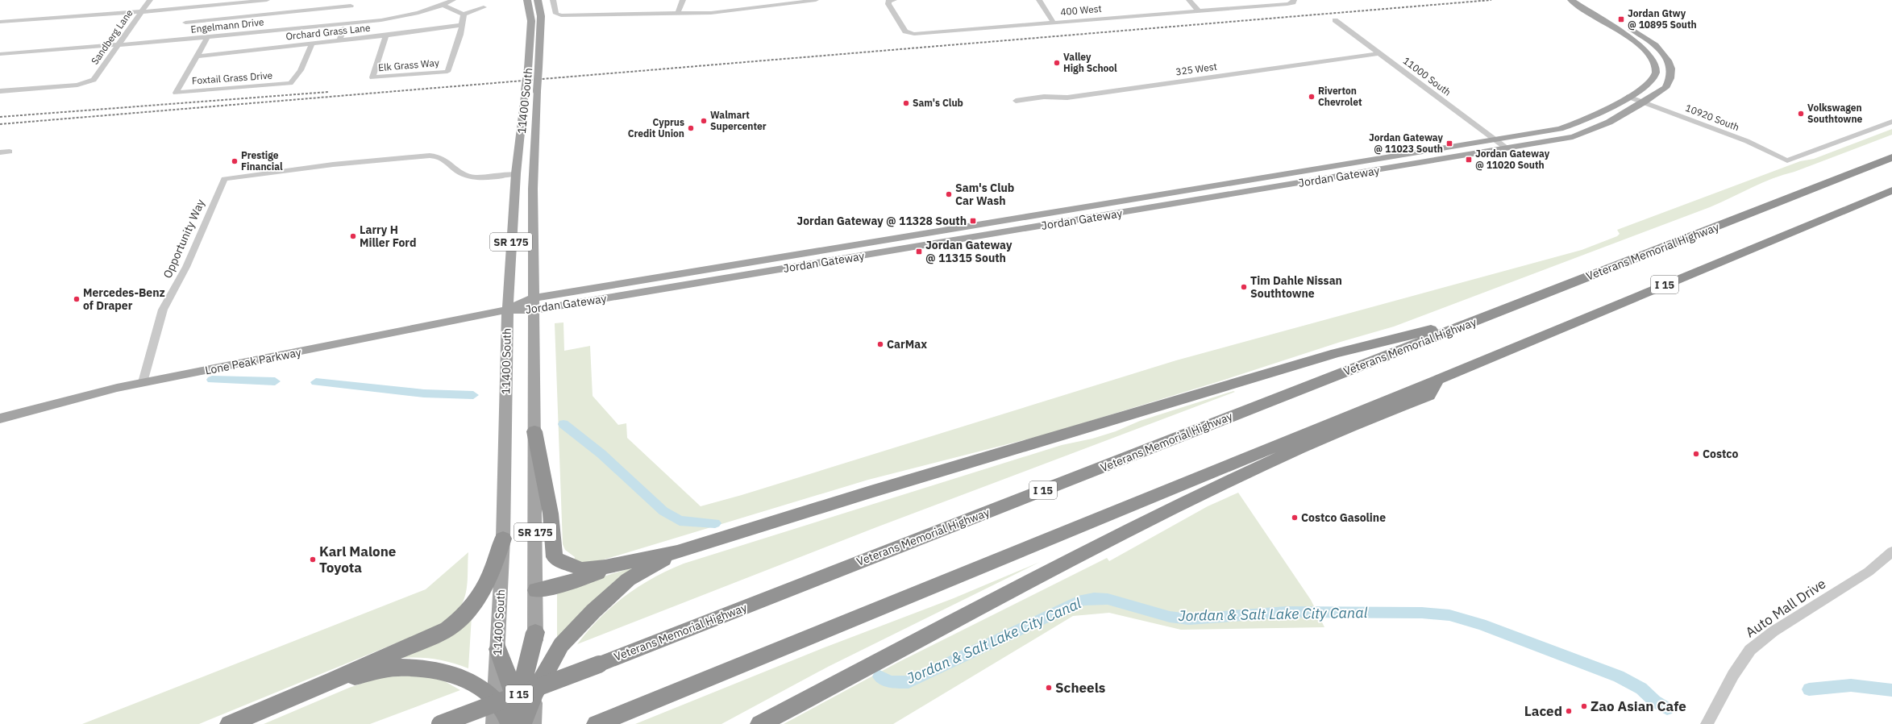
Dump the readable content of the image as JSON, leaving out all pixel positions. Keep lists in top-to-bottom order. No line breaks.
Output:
{"streets":{"highway":["Veterans Memorial Highway","I 15"],"main road":["11400 South","Jordan Gateway","SR 175","Lone Peak Parkway"],"street":["400 West","Engelmann Drive","Orchard Grass Lane","Sandberg Lane","Elk Grass Way","325 West","11000 South","Foxtail Grass Drive","10920 South","Opportunity Way","Auto Mall Drive"]},"crossings":[["Engelmann Drive","Sandberg Lane"],["Orchard Grass Lane","Elk Grass Way"],["Orchard Grass Lane","Foxtail Grass Drive"],["325 West","11000 South"],["11000 South","Jordan Gateway"],["11400 South","Jordan Gateway"],["11400 South","Opportunity Way"],["11400 South","Lone Peak Parkway"],["10920 South","Jordan Gateway"],["Jordan Gateway","Lone Peak Parkway"],["Opportunity Way","Lone Peak Parkway"]],"water":["Jordan & Salt Lake City Canal"],"places":{"transit":["Jordan Gtwy @ 10895 South","Jordan Gateway @ 11023 South","Jordan Gateway @ 11020 South","Jordan Gateway @ 11328 South","Jordan Gateway @ 11315 South"],"other":["Valley High School","Riverton Chevrolet","Sam's Club","Volkswagen Southtowne","Walmart Supercenter","Cyprus Credit Union","Prestige Financial","Sam's Club Car Wash","Larry H Miller Ford","Tim Dahle Nissan Southtowne","Mercedes-Benz of Draper","CarMax","Costco","Costco Gasoline","Karl Malone Toyota","Scheels","Zao Asian Cafe","Laced"]}}
